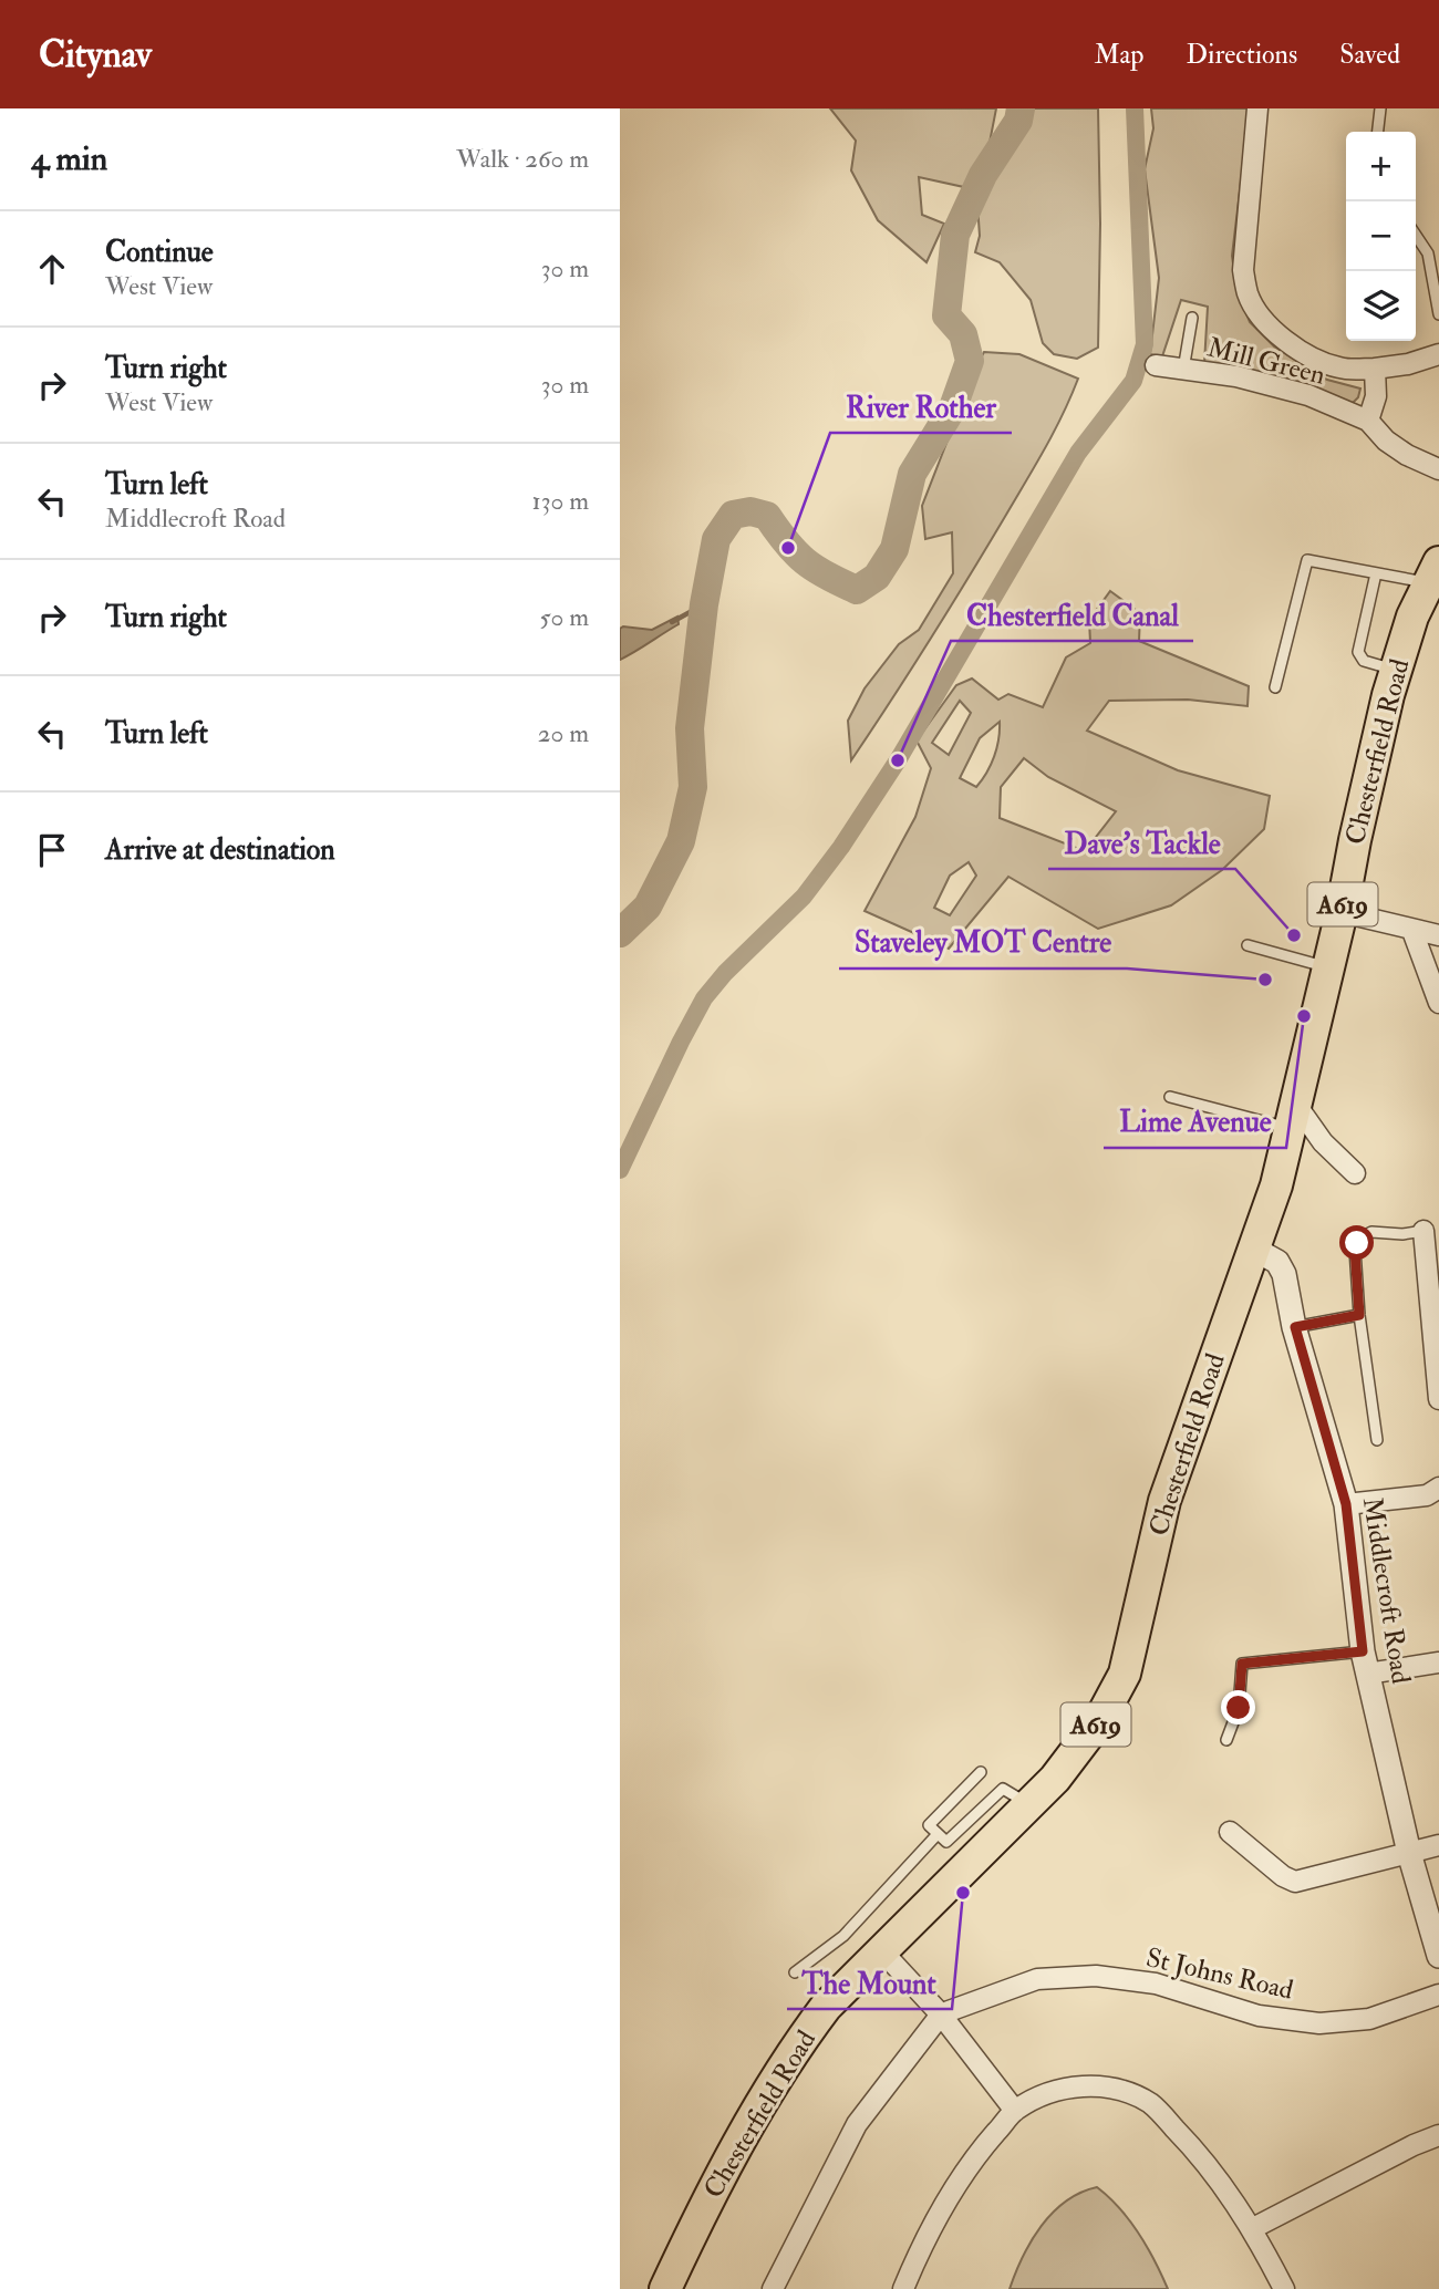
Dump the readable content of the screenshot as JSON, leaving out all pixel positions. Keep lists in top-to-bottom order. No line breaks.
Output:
{"streets":{"highway":["Chesterfield Road","A619"],"street":["Mill Green","Middlecroft Road","St Johns Road"]},"crossings":[["Chesterfield Road","Middlecroft Road"]],"places":["River Rother","Chesterfield Canal","Dave's Tackle","Staveley MOT Centre","Lime Avenue","The Mount"],"page":{"header":"Citynav","nav":["Map","Directions","Saved"],"heading":["4 min","Walk · 260 m"],"map_buttons":["+","−"],"list":[["Continue","West View","30 m"],["Turn right","West View","30 m"],["Turn left","Middlecroft Road","130 m"],["Turn right","50 m"],["Turn left","20 m"],"Arrive at destination"]}}
